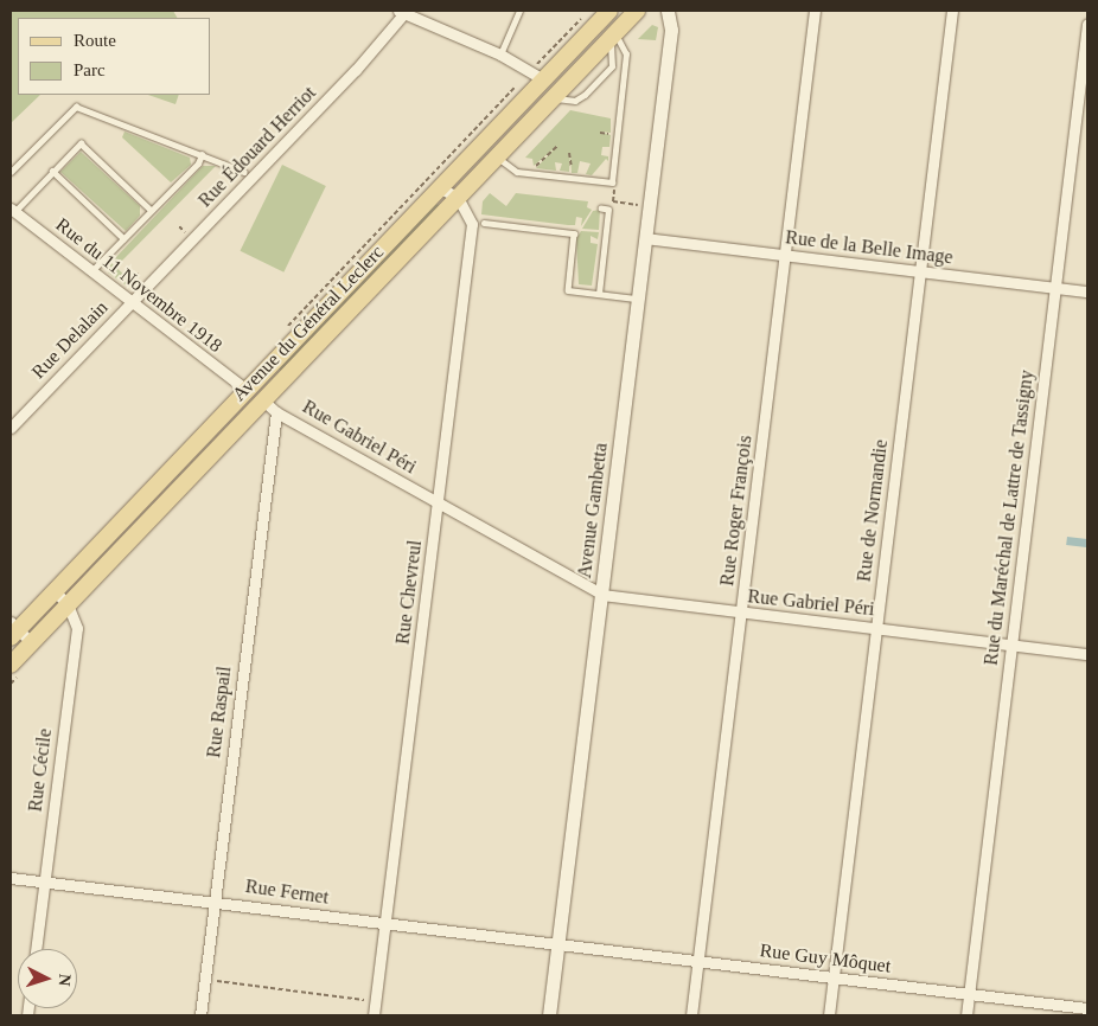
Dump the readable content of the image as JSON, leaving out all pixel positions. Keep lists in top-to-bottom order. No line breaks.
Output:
{"streets":{"main road":["Avenue du Général Leclerc"],"street":["Rue Édouard Herriot","Rue de la Belle Image","Rue du 11 Novembre 1918","Rue Delalain","Rue Gabriel Péri","Avenue Gambetta","Rue Roger François","Rue de Normandie","Rue du Maréchal de Lattre de Tassigny","Rue Chevreul","Rue Raspail","Rue Cécile","Rue Fernet","Rue Guy Môquet"]},"crossings":[["Rue Édouard Herriot","Rue du 11 Novembre 1918"],["Rue Édouard Herriot","Rue Delalain"],["Rue de la Belle Image","Avenue Gambetta"],["Rue de la Belle Image","Rue Roger François"],["Rue de la Belle Image","Rue de Normandie"],["Rue de la Belle Image","Rue du Maréchal de Lattre de Tassigny"],["Rue du 11 Novembre 1918","Avenue du Général Leclerc"],["Rue du 11 Novembre 1918","Rue Delalain"],["Avenue du Général Leclerc","Rue Gabriel Péri"],["Avenue du Général Leclerc","Rue Chevreul"],["Avenue du Général Leclerc","Rue Cécile"],["Rue Gabriel Péri","Avenue Gambetta"],["Rue Gabriel Péri","Rue Roger François"],["Rue Gabriel Péri","Rue de Normandie"],["Rue Gabriel Péri","Rue du Maréchal de Lattre de Tassigny"],["Rue Gabriel Péri","Rue Chevreul"],["Rue Gabriel Péri","Rue Raspail"],["Avenue Gambetta","Rue Fernet"],["Avenue Gambetta","Rue Guy Môquet"],["Rue Roger François","Rue Guy Môquet"],["Rue de Normandie","Rue Guy Môquet"],["Rue du Maréchal de Lattre de Tassigny","Rue Guy Môquet"],["Rue Chevreul","Rue Fernet"],["Rue Raspail","Rue Fernet"],["Rue Cécile","Rue Fernet"],["Rue Fernet","Rue Guy Môquet"]],"legend":["Route","Parc"],"north":"right"}
